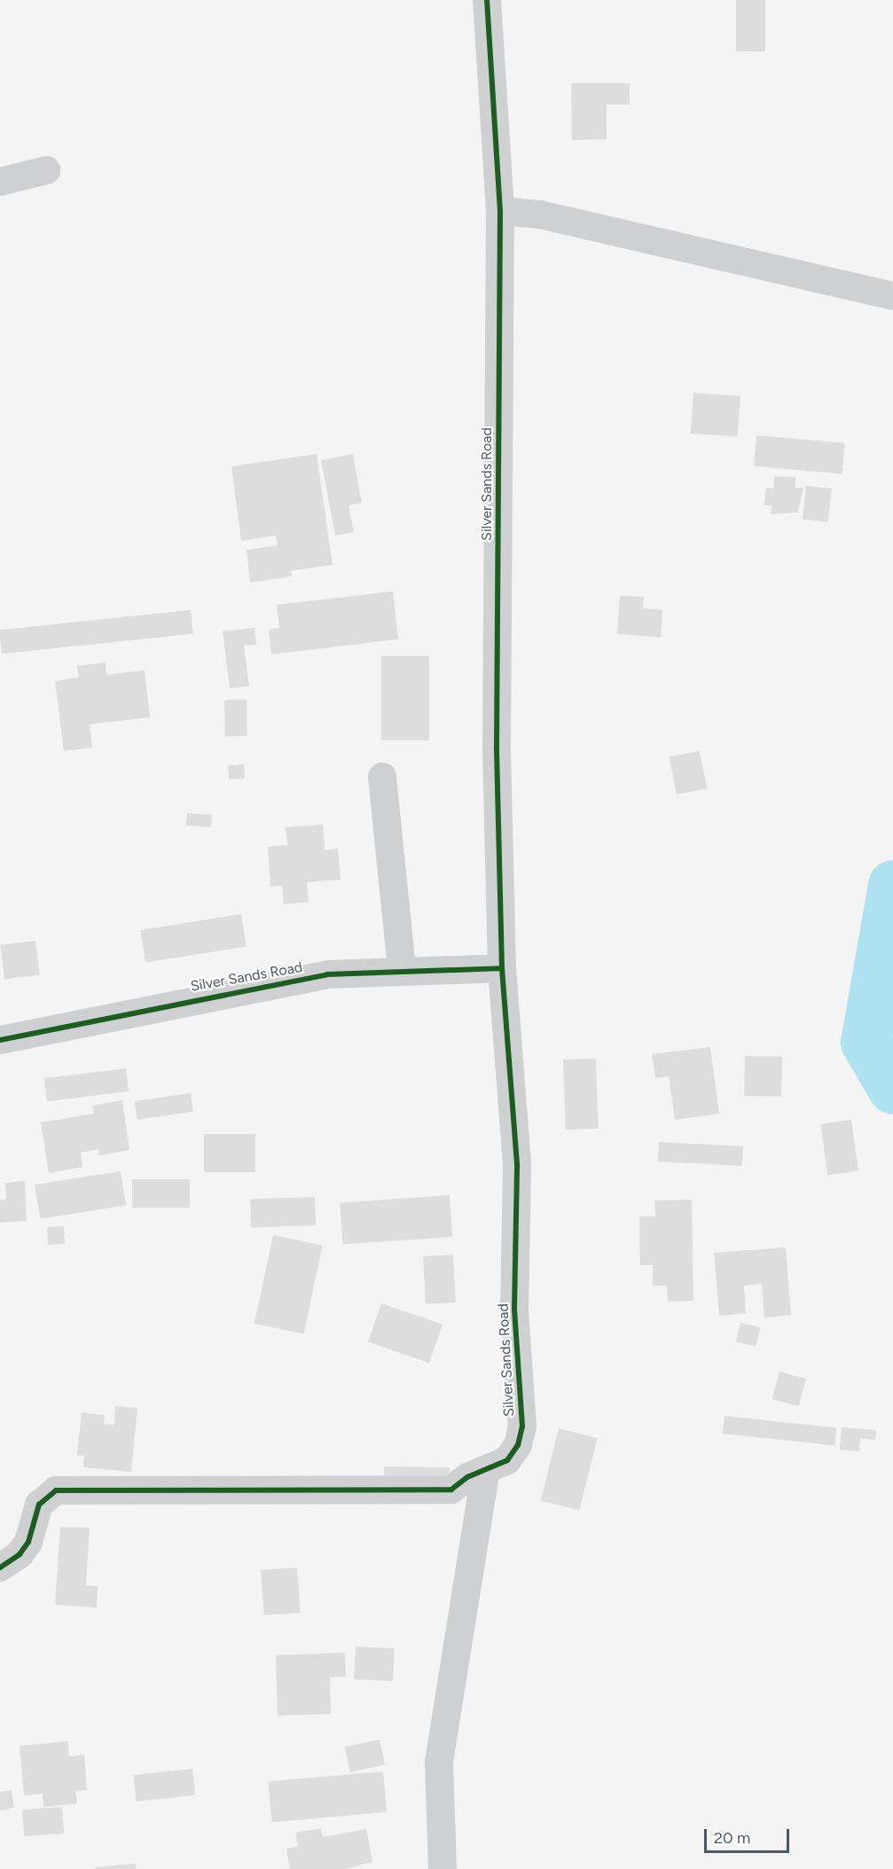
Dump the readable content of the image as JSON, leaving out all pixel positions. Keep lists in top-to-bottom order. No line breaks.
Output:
{"streets":{"street":["Silver Sands Road"]},"scale_bar":"20 m"}
